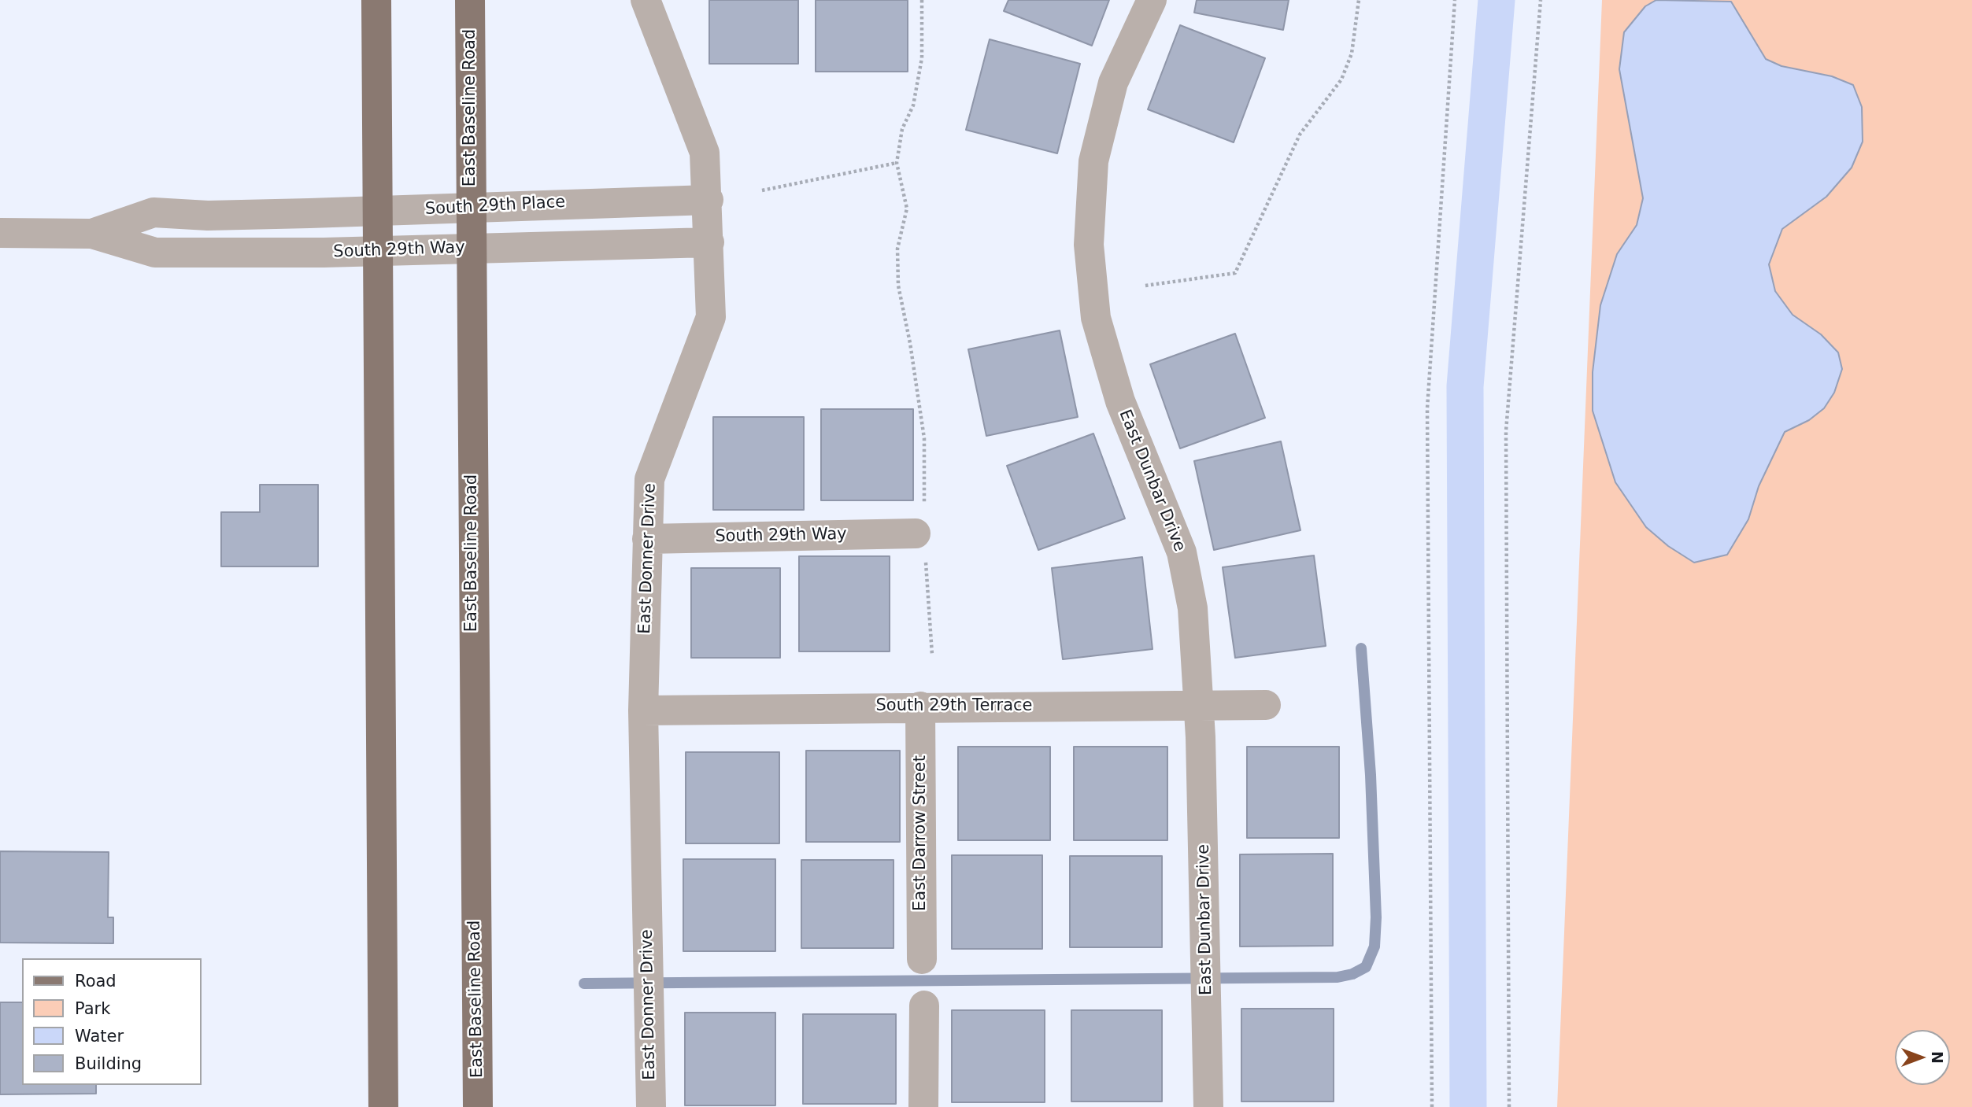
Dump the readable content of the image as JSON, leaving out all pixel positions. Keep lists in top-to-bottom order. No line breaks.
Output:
{"streets":{"main road":["East Baseline Road"],"street":["South 29th Place","South 29th Way","East Dunbar Drive","East Donner Drive","South 29th Terrace","East Darrow Street"]},"crossings":[["East Baseline Road","South 29th Place"],["East Baseline Road","South 29th Way"],["South 29th Place","South 29th Way"],["South 29th Place","East Donner Drive"],["South 29th Way","East Donner Drive"],["East Dunbar Drive","South 29th Terrace"],["East Donner Drive","South 29th Terrace"],["South 29th Terrace","East Darrow Street"]],"legend":["Road","Park","Water","Building"],"north":"right"}
